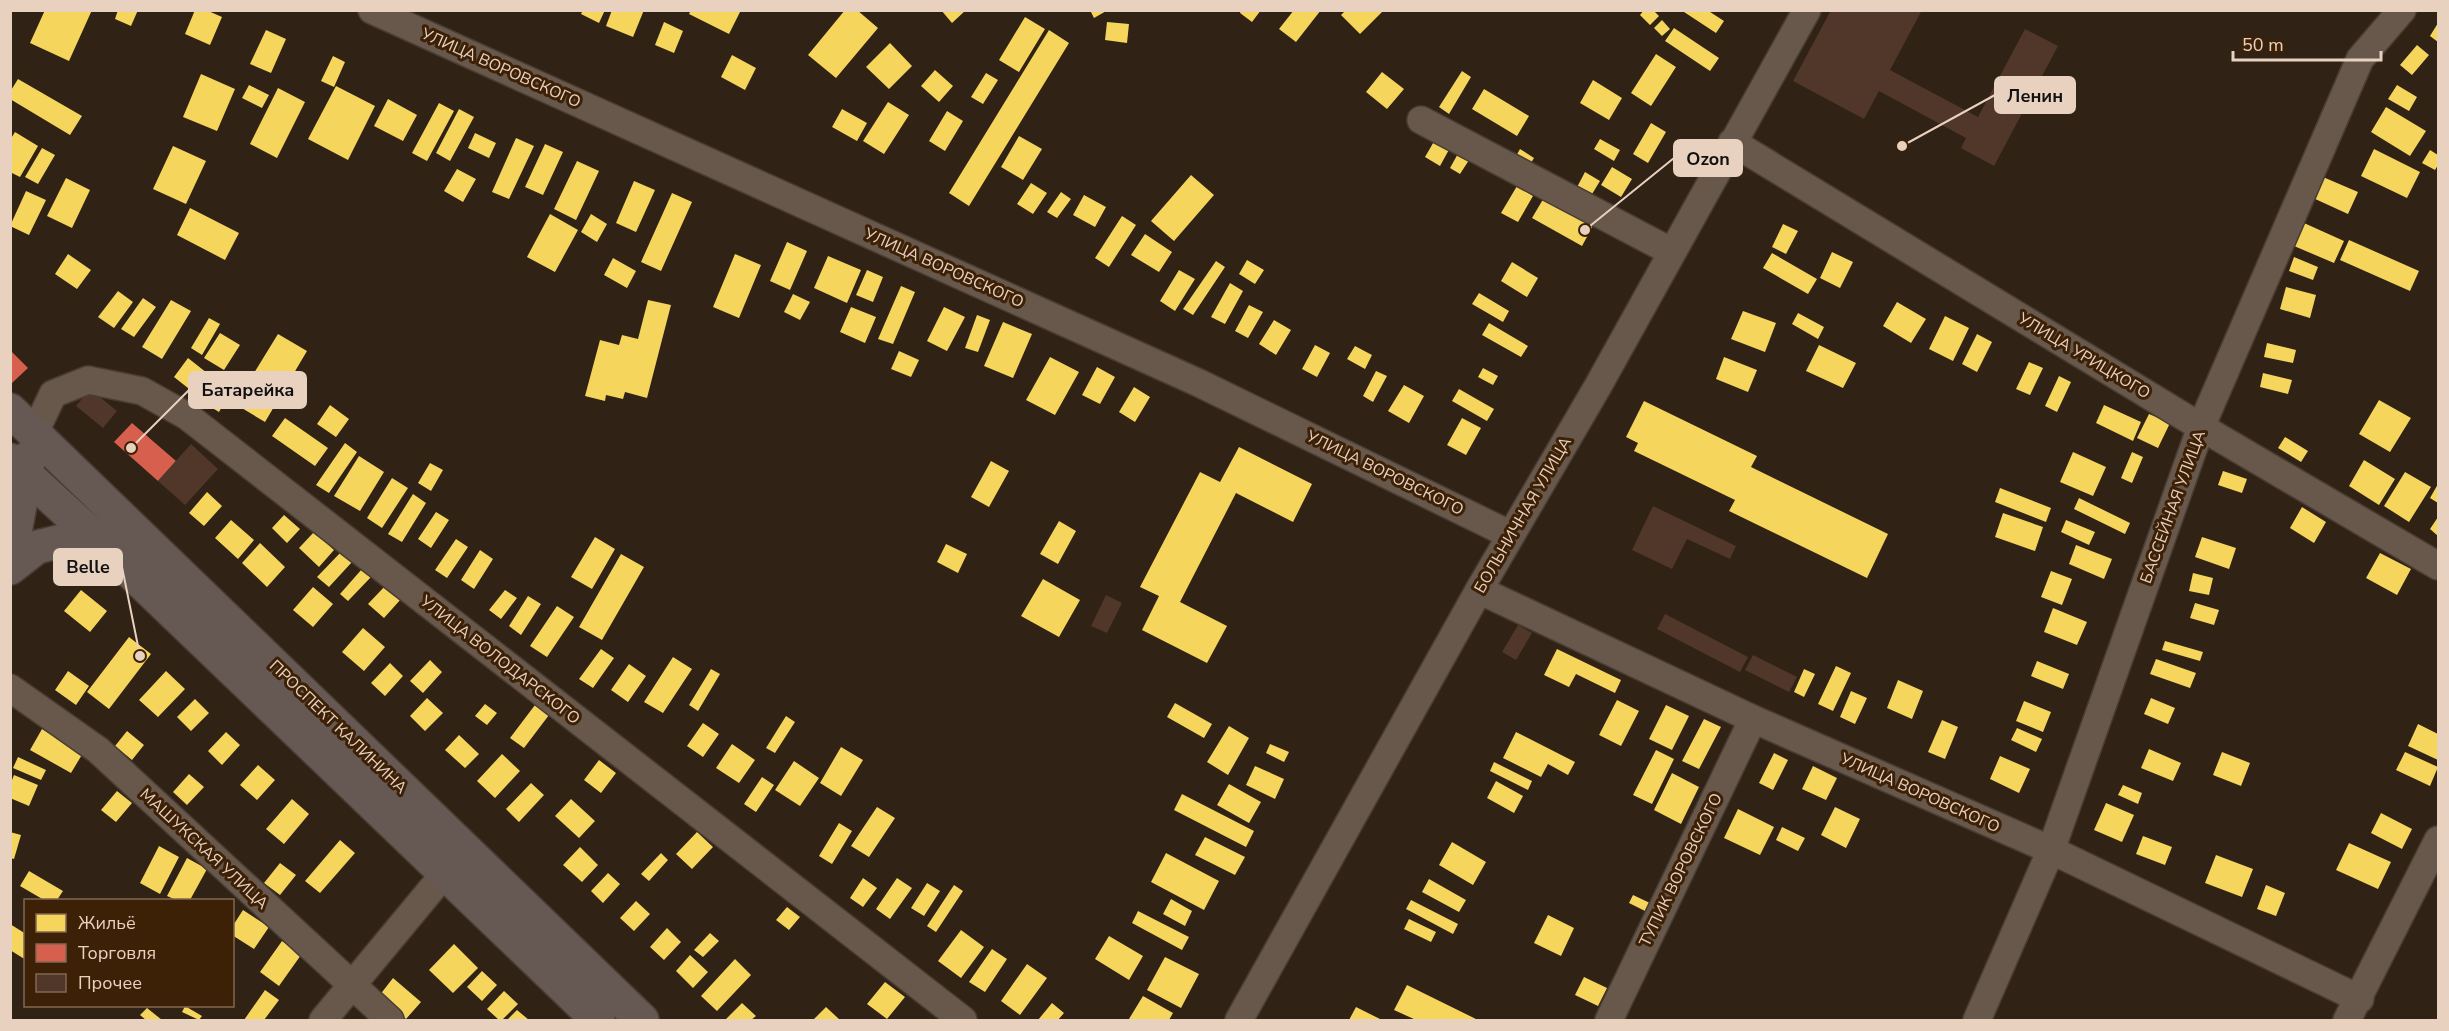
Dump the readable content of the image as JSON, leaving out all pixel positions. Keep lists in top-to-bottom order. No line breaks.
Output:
{"streets":{"main road":["ПРОСПЕКТ КАЛИНИНА"],"street":["УЛИЦА ВОРОВСКОГО","УЛИЦА УРИЦКОГО","БАССЕЙНАЯ УЛИЦА","БОЛЬНИЧНАЯ УЛИЦА","УЛИЦА ВОЛОДАРСКОГО","МАШУКСКАЯ УЛИЦА","ТУПИК ВОРОВСКОГО"]},"crossings":[["УЛИЦА ВОРОВСКОГО","БАССЕЙНАЯ УЛИЦА"],["УЛИЦА ВОРОВСКОГО","БОЛЬНИЧНАЯ УЛИЦА"],["УЛИЦА ВОРОВСКОГО","ТУПИК ВОРОВСКОГО"],["УЛИЦА УРИЦКОГО","БАССЕЙНАЯ УЛИЦА"],["УЛИЦА УРИЦКОГО","БОЛЬНИЧНАЯ УЛИЦА"],["УЛИЦА ВОЛОДАРСКОГО","ПРОСПЕКТ КАЛИНИНА"]],"places":["Ленин","Ozon","Батарейка","Belle"],"legend":["Жильё","Торговля","Прочее"],"scale_bar":"50 m"}
